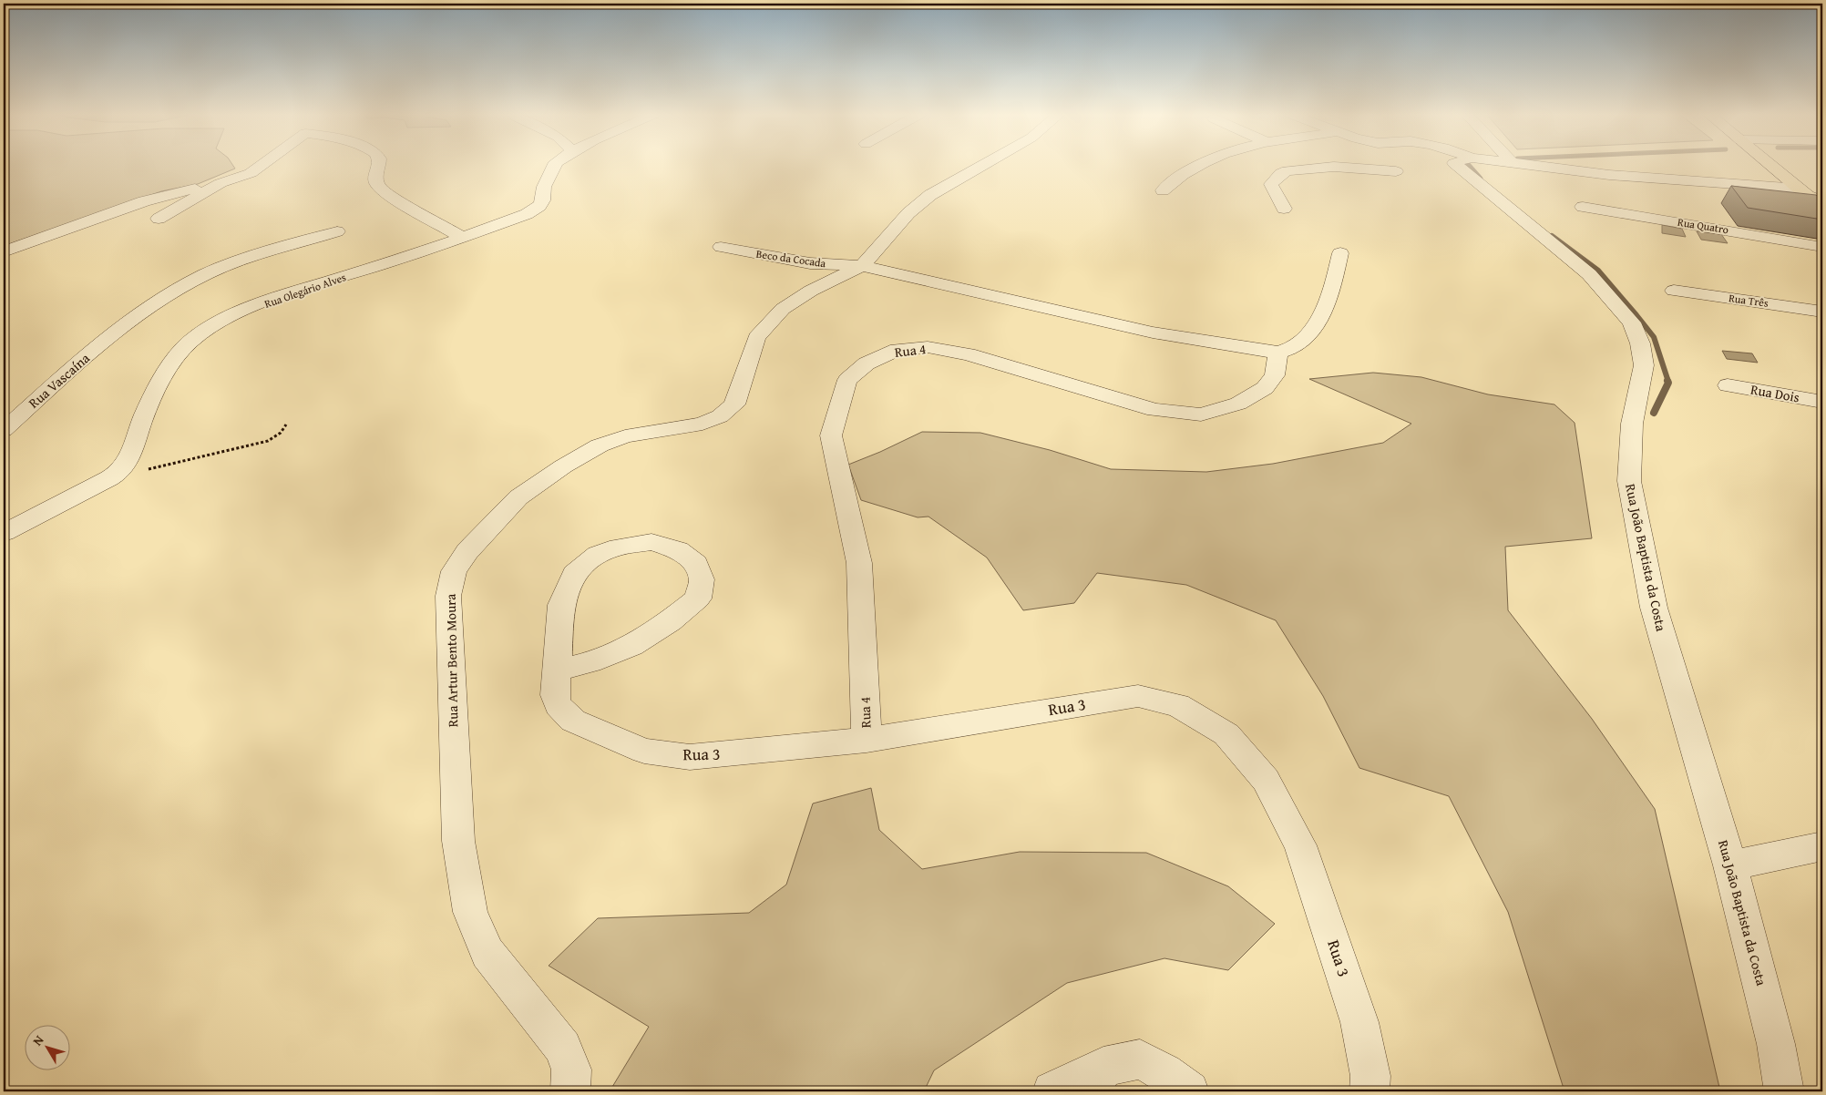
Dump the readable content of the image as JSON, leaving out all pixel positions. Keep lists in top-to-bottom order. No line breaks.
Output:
{"streets":{"street":["Rua Quatro","Beco da Cocada","Rua Olegário Alves","Rua Três","Rua 4","Rua Vascaína","Rua Dois","Rua João Baptista da Costa","Rua Artur Bento Moura","Rua 3"]},"crossings":[["Beco da Cocada","Rua 4"],["Beco da Cocada","Rua Artur Bento Moura"],["Rua 4","Rua 3"]],"north":"top left"}
